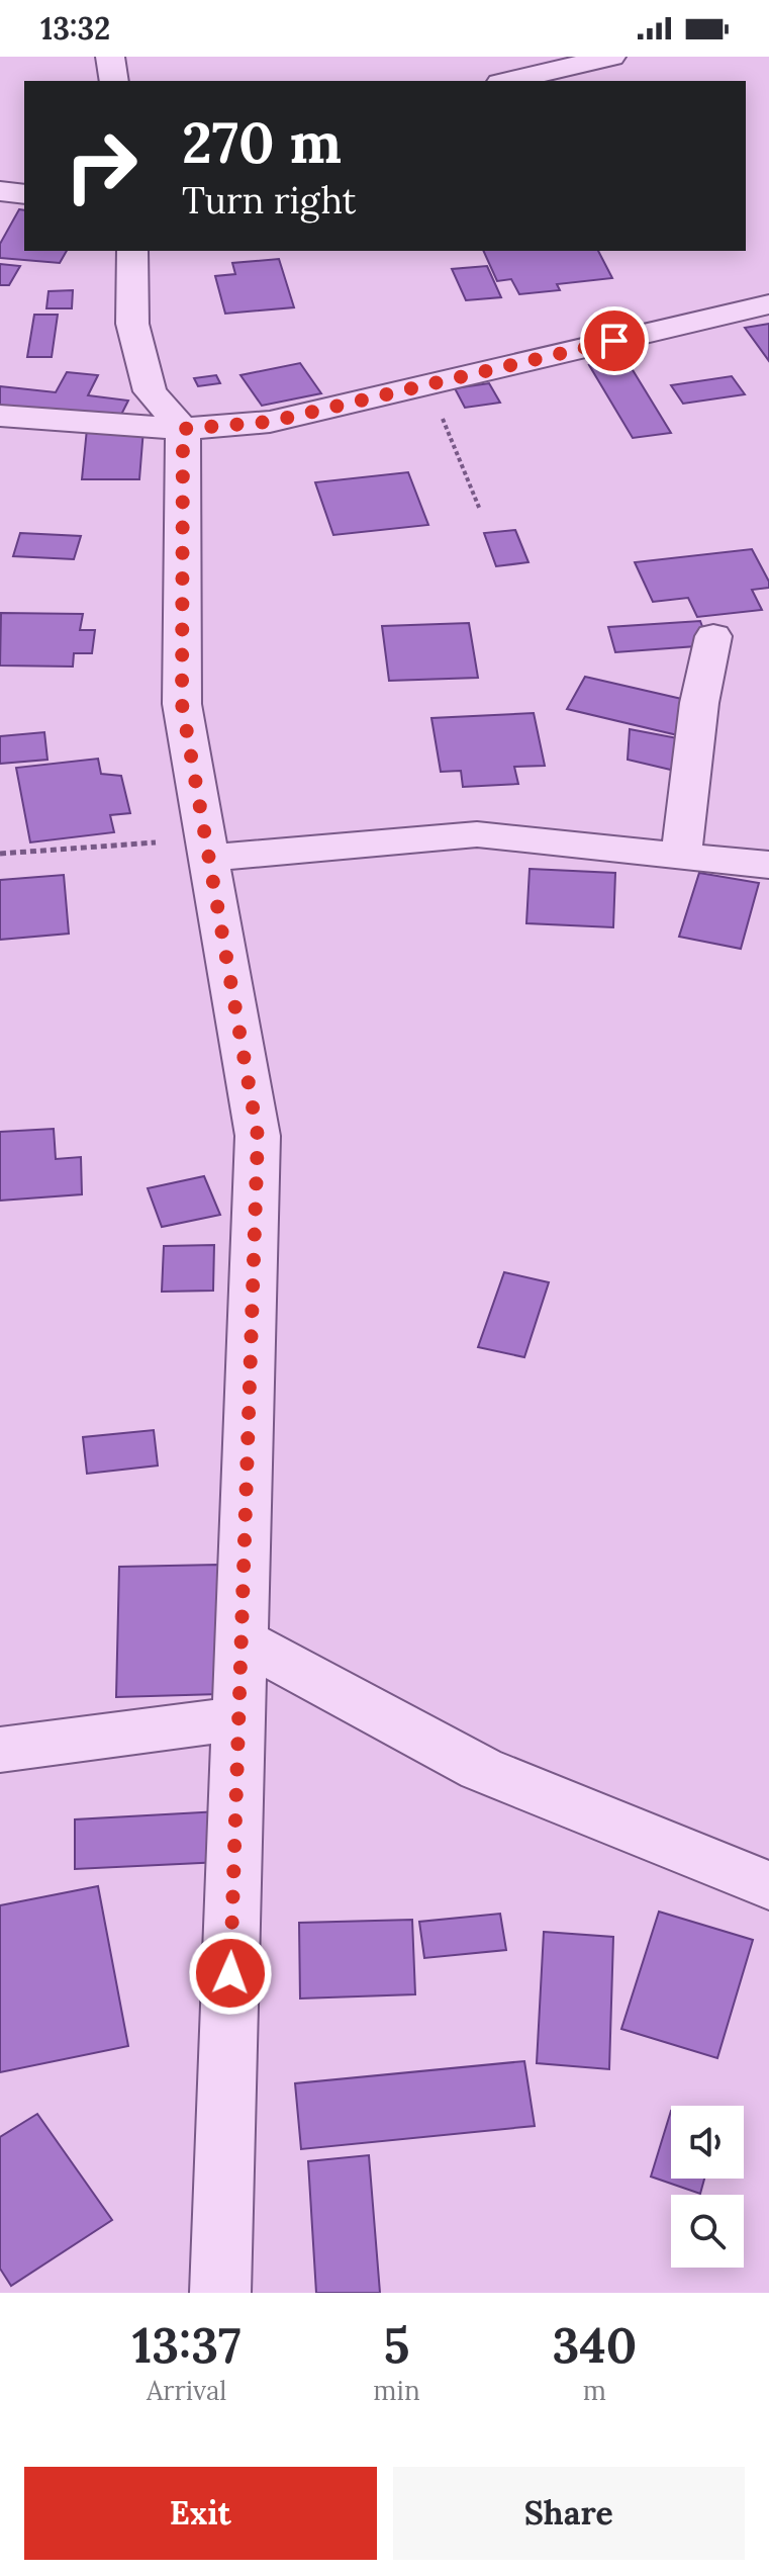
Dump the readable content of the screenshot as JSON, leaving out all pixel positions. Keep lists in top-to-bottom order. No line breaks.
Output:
{"page":{"status":"13:32","turn":["270 m","Turn right"],"eta":["13:37","Arrival","5","min","340","m"],"buttons":["Exit","Share"]}}
